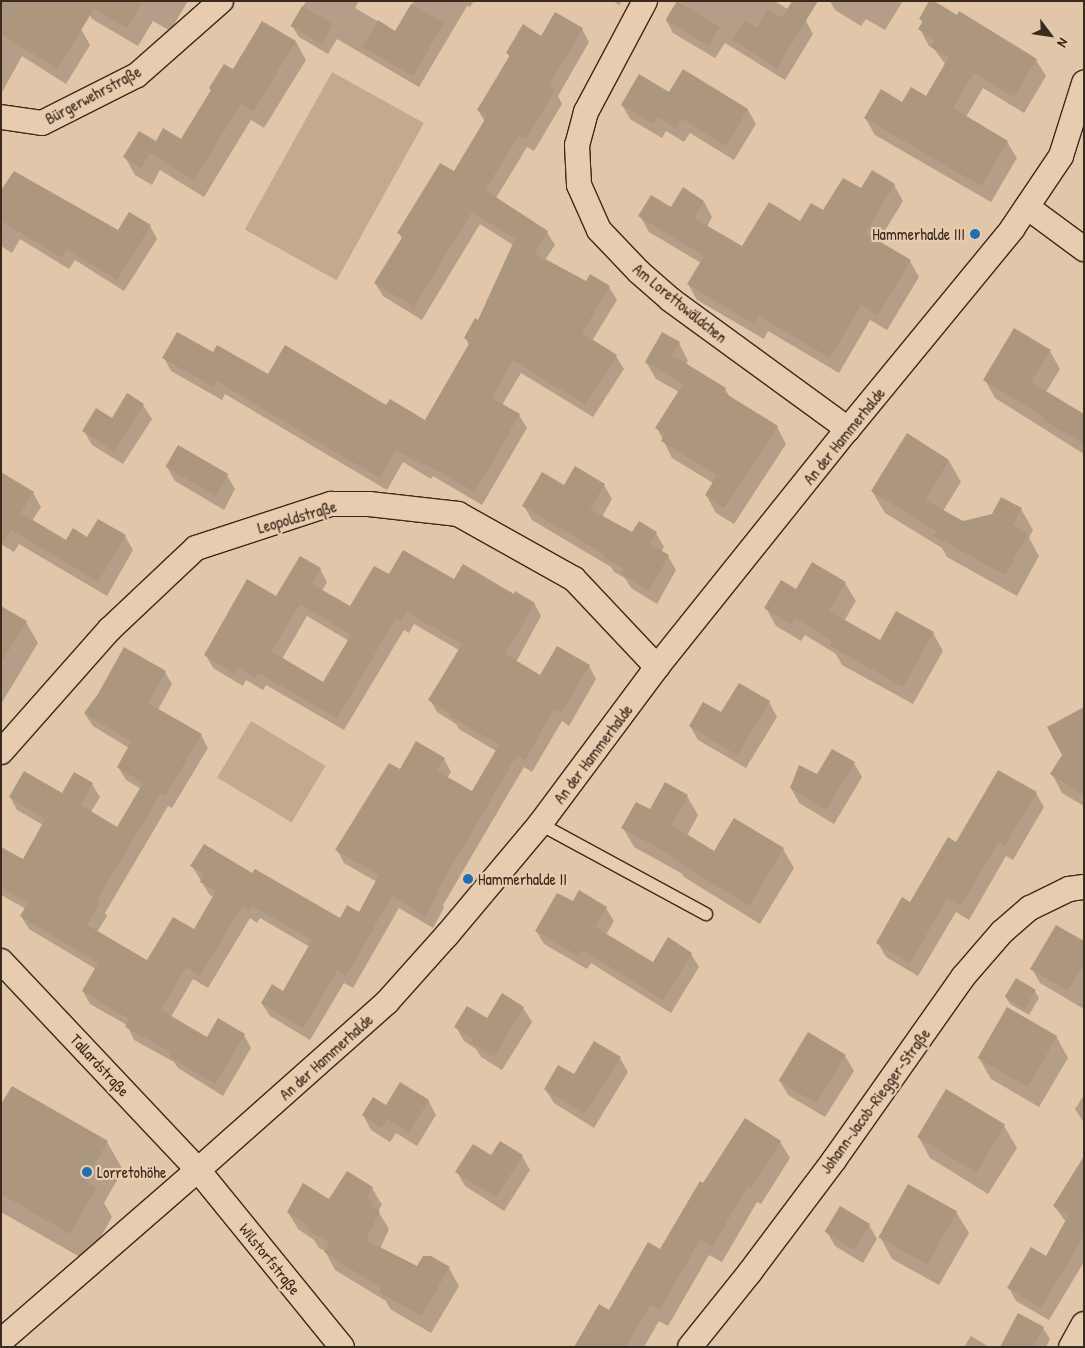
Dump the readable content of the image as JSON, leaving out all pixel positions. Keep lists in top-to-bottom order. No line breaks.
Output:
{"streets":{"street":["Bürgerwehrstraße","Am Lorettowäldchen","An der Hammerhalde","Leopoldstraße","Tallardstraße","Johann-Jacob-Riegger-Straße","Wilstorfstraße"]},"crossings":[["Am Lorettowäldchen","An der Hammerhalde"],["An der Hammerhalde","Leopoldstraße"],["An der Hammerhalde","Tallardstraße"],["An der Hammerhalde","Wilstorfstraße"],["Tallardstraße","Wilstorfstraße"]],"places":["Hammerhalde III","Hammerhalde II","Lorretohöhe"],"north":"bottom right"}
